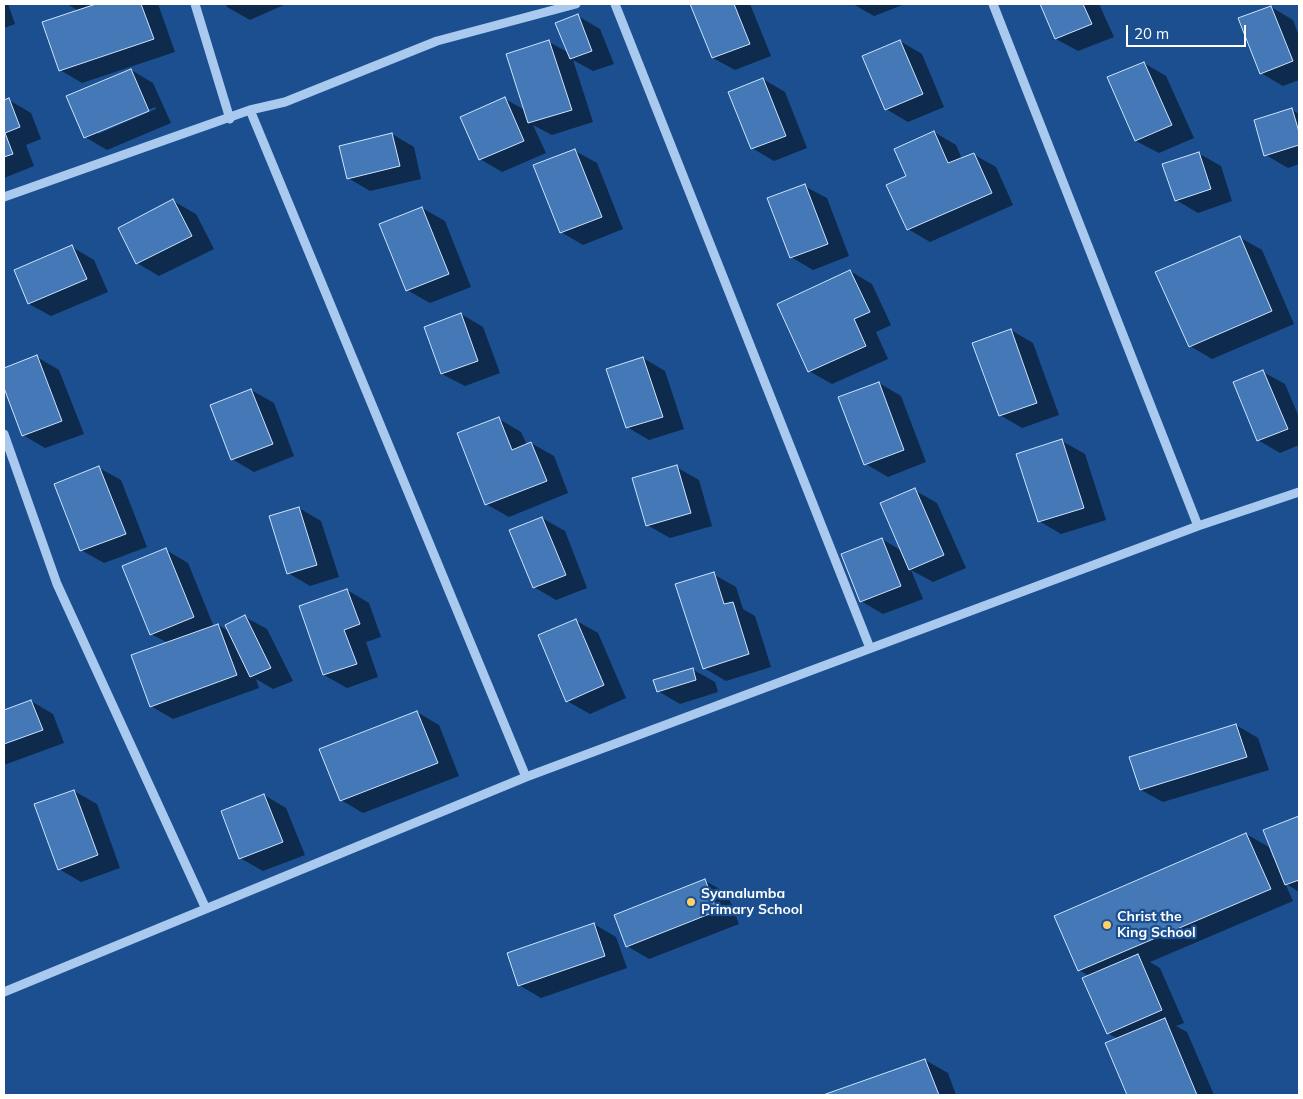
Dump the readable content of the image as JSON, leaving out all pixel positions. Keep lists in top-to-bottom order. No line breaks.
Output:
{"places":["Syanalumba Primary School","Christ the King School"],"scale_bar":"20 m"}
